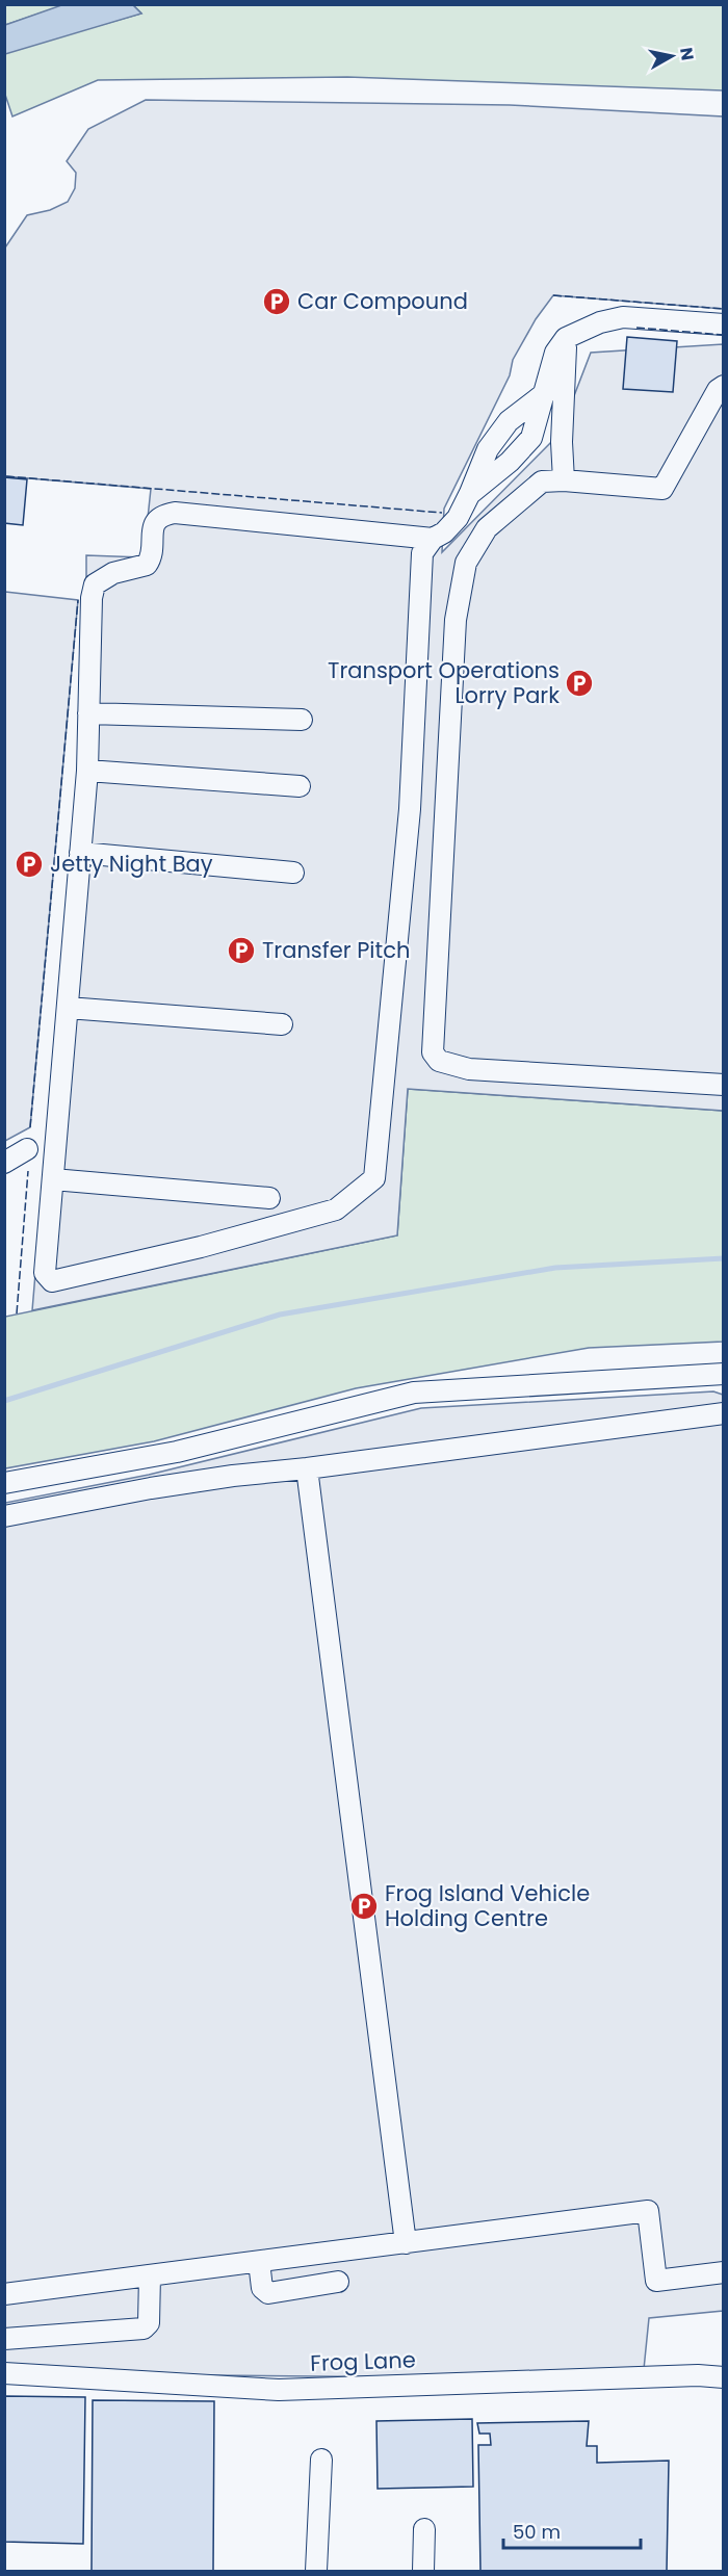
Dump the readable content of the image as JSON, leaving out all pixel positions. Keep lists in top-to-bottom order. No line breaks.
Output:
{"streets":{"lane":["Frog Lane"]},"places":{"parking":["Car Compound","Transport Operations Lorry Park","Jetty Night Bay","Transfer Pitch","Frog Island Vehicle Holding Centre"]},"scale_bar":"50 m","north":"right"}
